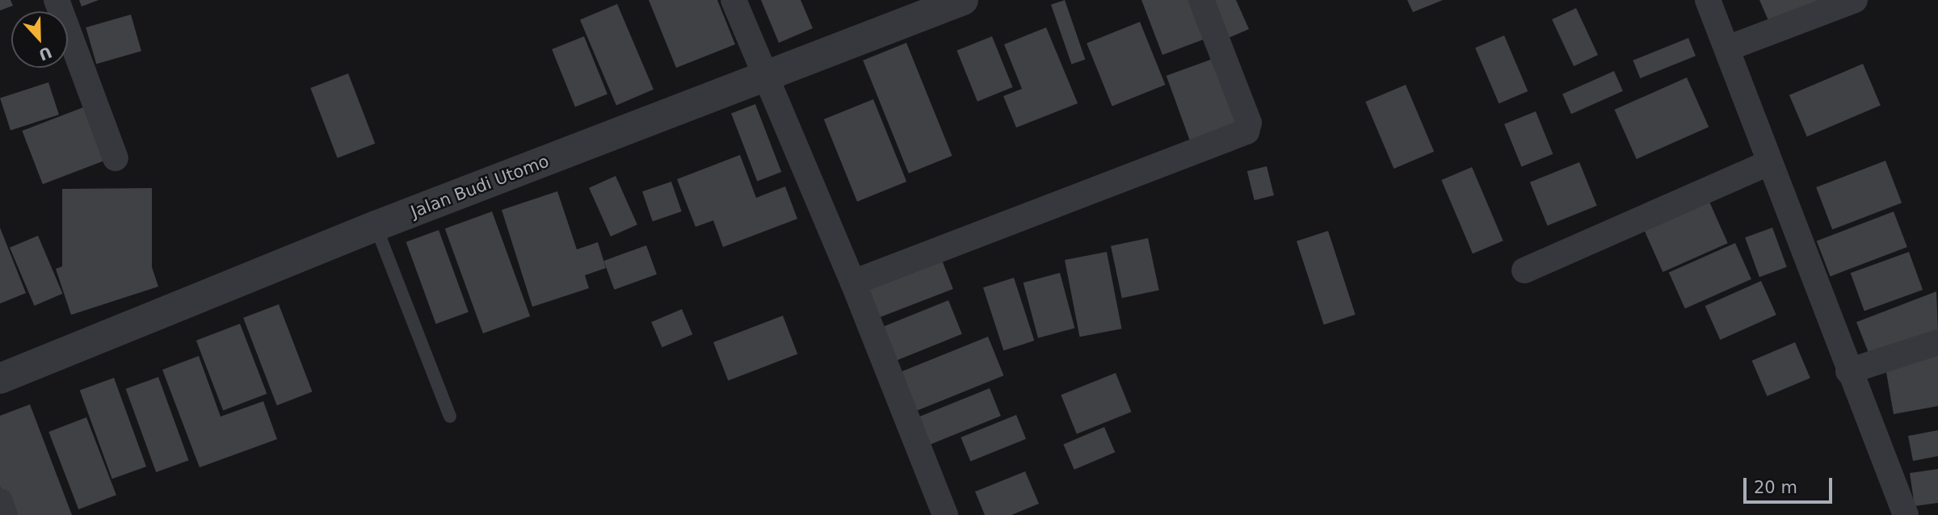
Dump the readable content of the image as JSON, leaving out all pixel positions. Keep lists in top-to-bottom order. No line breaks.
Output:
{"streets":{"street":["Jalan Budi Utomo"]},"scale_bar":"20 m","north":"bottom"}
